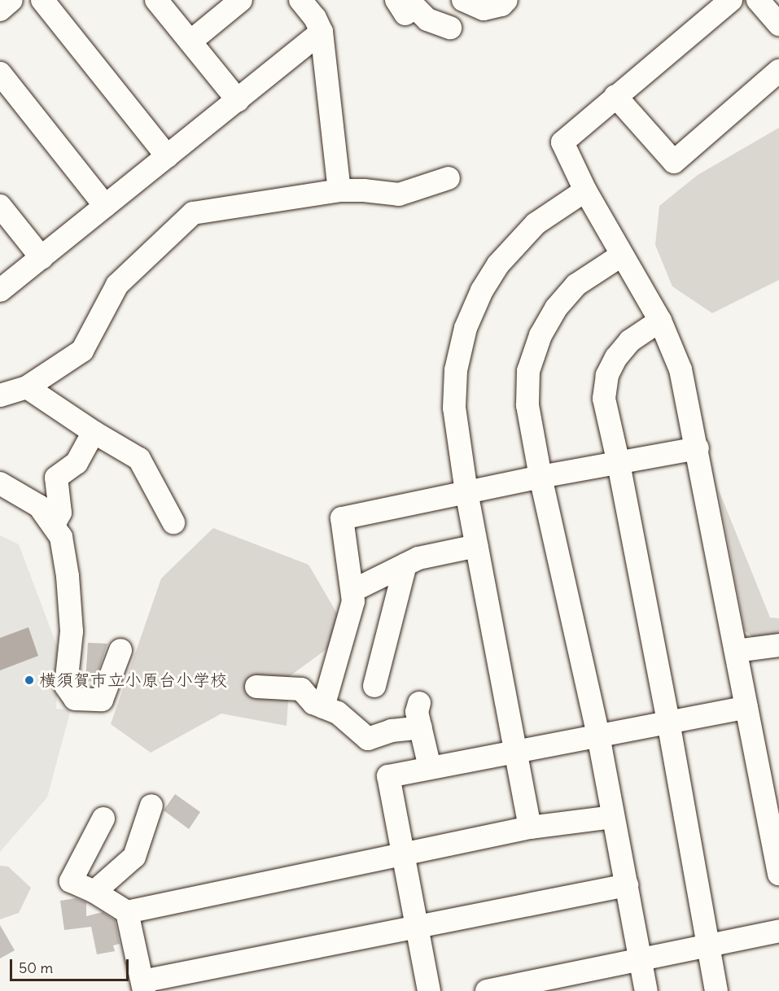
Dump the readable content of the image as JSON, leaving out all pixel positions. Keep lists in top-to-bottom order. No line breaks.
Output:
{"places":["横須賀市立小原台小学校"],"scale_bar":"50 m"}
